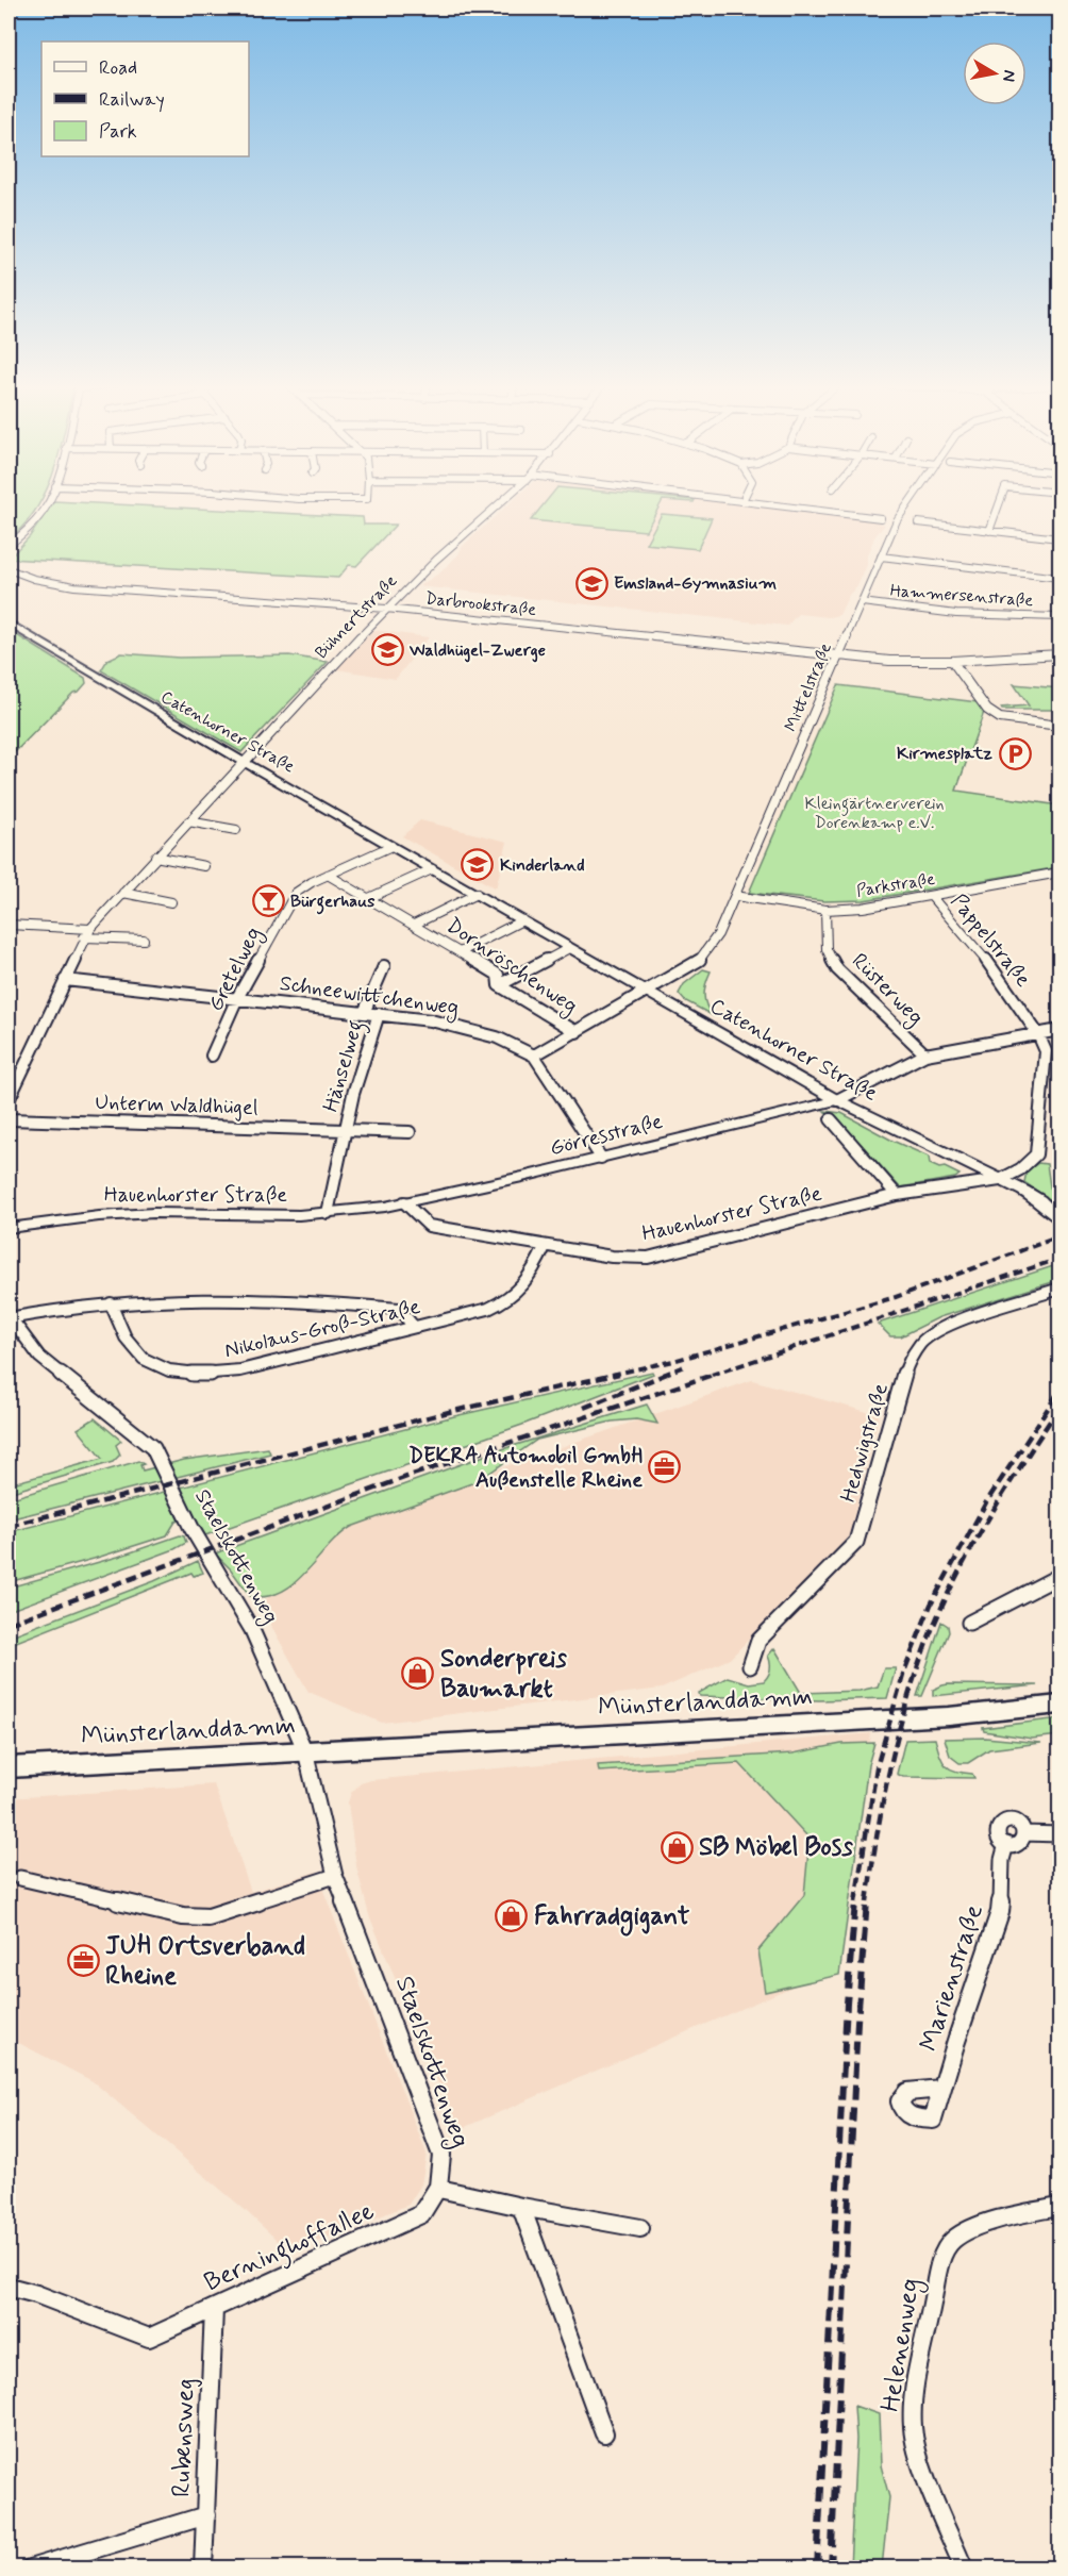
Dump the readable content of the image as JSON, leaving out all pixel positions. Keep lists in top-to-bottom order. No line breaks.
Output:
{"streets":{"main road":["Münsterlanddamm"],"street":["Hammersenstraße","Darbrookstraße","Bühnertstraße","Mittelstraße","Catenhorner Straße","Parkstraße","Pappelstraße","Dornröschenweg","Gretelweg","Rüsterweg","Schneewittchenweg","Hänselweg","Unterm Waldhügel","Görresstraße","Hauenhorster Straße","Nikolaus-Groß-Straße","Hedwigstraße","Staelskottenweg","Marienstraße","Berninghoffallee","Helenenweg","Rubensweg"]},"crossings":[["Hammersenstraße","Mittelstraße"],["Darbrookstraße","Bühnertstraße"],["Darbrookstraße","Mittelstraße"],["Bühnertstraße","Catenhorner Straße"],["Bühnertstraße","Schneewittchenweg"],["Mittelstraße","Catenhorner Straße"],["Mittelstraße","Parkstraße"],["Catenhorner Straße","Pappelstraße"],["Catenhorner Straße","Gretelweg"],["Catenhorner Straße","Görresstraße"],["Catenhorner Straße","Hauenhorster Straße"],["Parkstraße","Pappelstraße"],["Parkstraße","Rüsterweg"],["Pappelstraße","Hauenhorster Straße"],["Dornröschenweg","Gretelweg"],["Gretelweg","Schneewittchenweg"],["Schneewittchenweg","Hänselweg"],["Hänselweg","Unterm Waldhügel"],["Hänselweg","Hauenhorster Straße"],["Görresstraße","Hauenhorster Straße"],["Hauenhorster Straße","Nikolaus-Groß-Straße"],["Staelskottenweg","Münsterlanddamm"],["Staelskottenweg","Berninghoffallee"],["Berninghoffallee","Rubensweg"]],"parks":["Kleingärtnerverein Dorenkamp e.V."],"places":{"school or university":["Emsland-Gymnasium","Waldhügel-Zwerge","Kinderland"],"parking":["Kirmesplatz"],"bar":["Bürgerhaus"],"office":["DEKRA Automobil GmbH Außenstelle Rheine","JUH Ortsverband Rheine"],"shop":["Sonderpreis Baumarkt","SB Möbel Boss","Fahrradgigant"]},"legend":["Road","Railway","Park"],"north":"right"}
